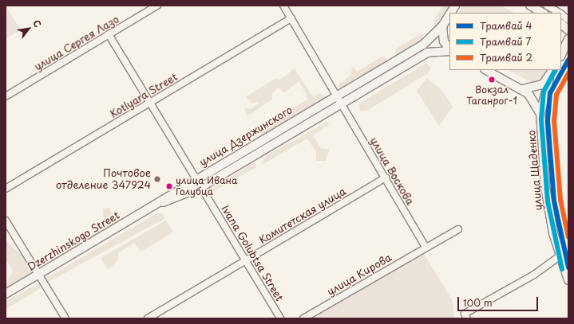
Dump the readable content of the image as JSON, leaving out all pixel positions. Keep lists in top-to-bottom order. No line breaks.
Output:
{"streets":{"main road":["улица Дзержинского","улица Щаденко","Dzerzhinskogo Street"],"street":["улица Сергея Лазо","Kotlyara Street","улица Воскова","Комитетская улица","Ivana Golubtsa Street","улица Кирова"]},"crossings":[["улица Сергея Лазо","Ivana Golubtsa Street"],["Kotlyara Street","Ivana Golubtsa Street"],["улица Дзержинского","улица Воскова"],["улица Дзержинского","Dzerzhinskogo Street"],["улица Дзержинского","Ivana Golubtsa Street"],["улица Воскова","Комитетская улица"],["улица Воскова","улица Кирова"],["Комитетская улица","Ivana Golubtsa Street"]],"places":["Вокзал Таганрог-1","Почтовое отделение 347924","улица Ивана Голубца"],"lines":["tram line 4","tram line 7","tram line 2"],"legend":["Трамвай 4","Трамвай 7","Трамвай 2"],"scale_bar":"100 m","north":"top right"}
